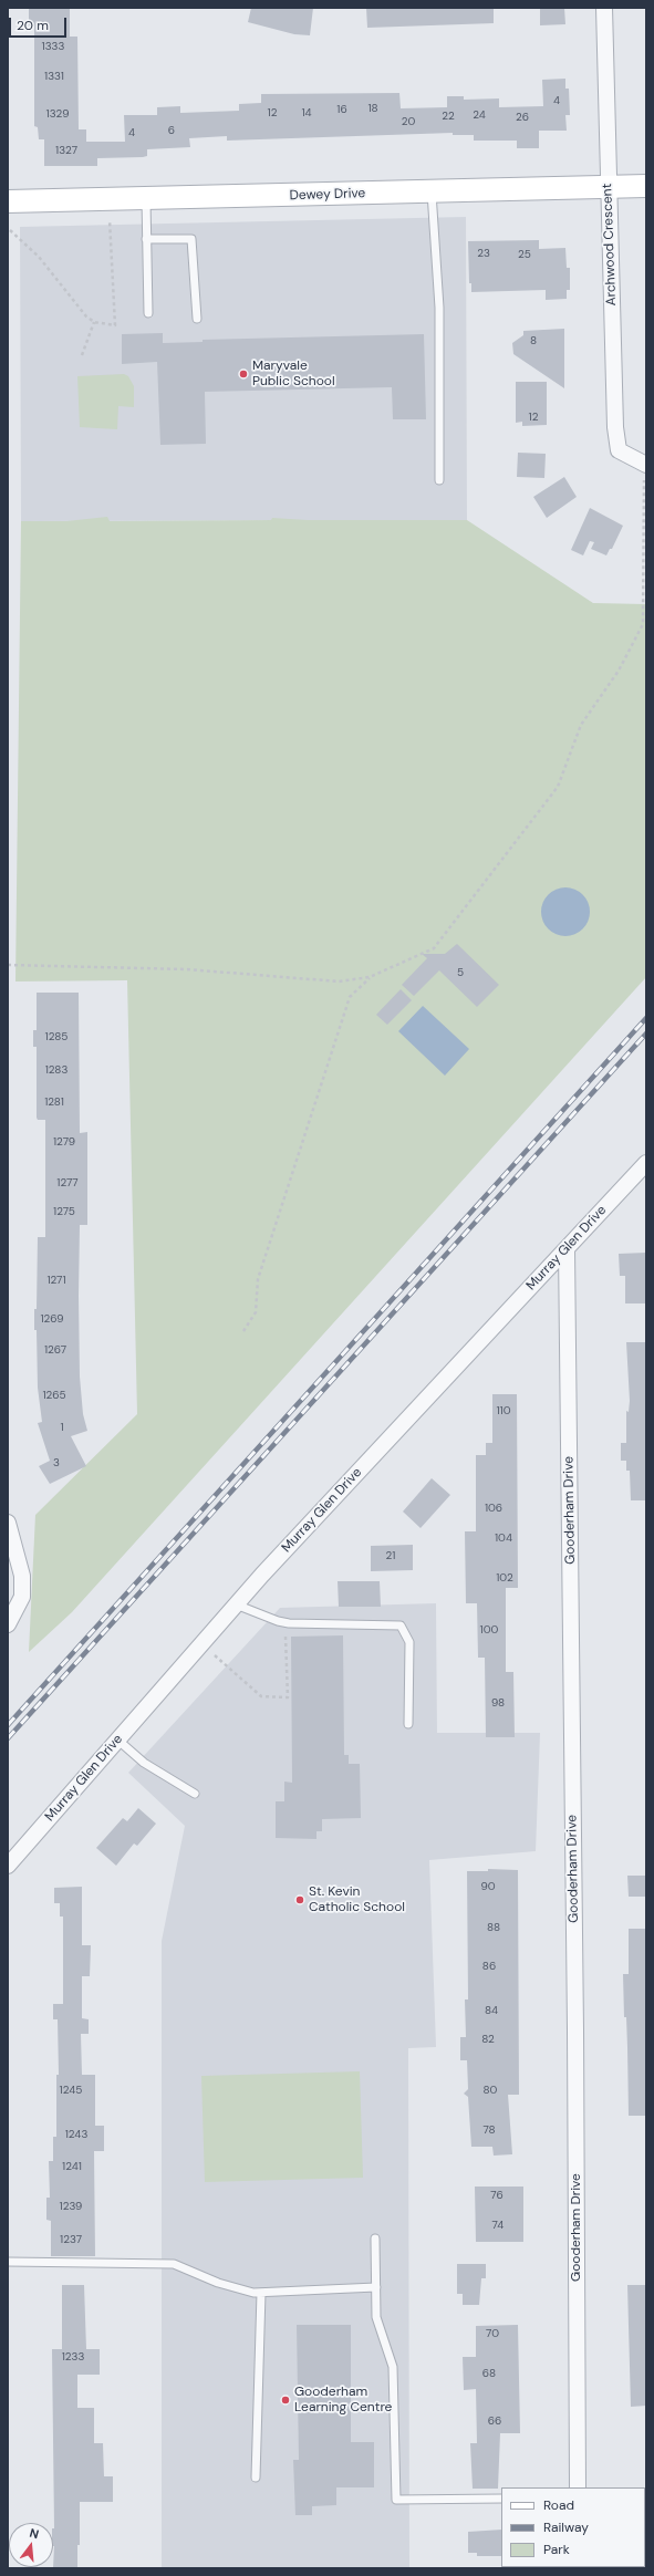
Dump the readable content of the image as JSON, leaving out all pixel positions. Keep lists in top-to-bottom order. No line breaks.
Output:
{"streets":{"street":["Dewey Drive","Archwood Crescent","Murray Glen Drive","Gooderham Drive"]},"crossings":[["Dewey Drive","Archwood Crescent"],["Murray Glen Drive","Gooderham Drive"]],"places":["Maryvale Public School","St. Kevin Catholic School","Gooderham Learning Centre"],"house_numbers":["1333","1331","4","18","16","12","14","1329","24","22","26","20","6","4","1327","23","25","8","12","5","1285","1283","1281","1279","1277","1275","1271","1269","1267","1265","110","1","3","106","104","21","102","100","98","90","88","86","84","82","1245","80","78","1243","1241","76","1239","74","1237","70","1233","68","66"],"legend":["Road","Railway","Park"],"scale_bar":"20 m","north":"top"}
